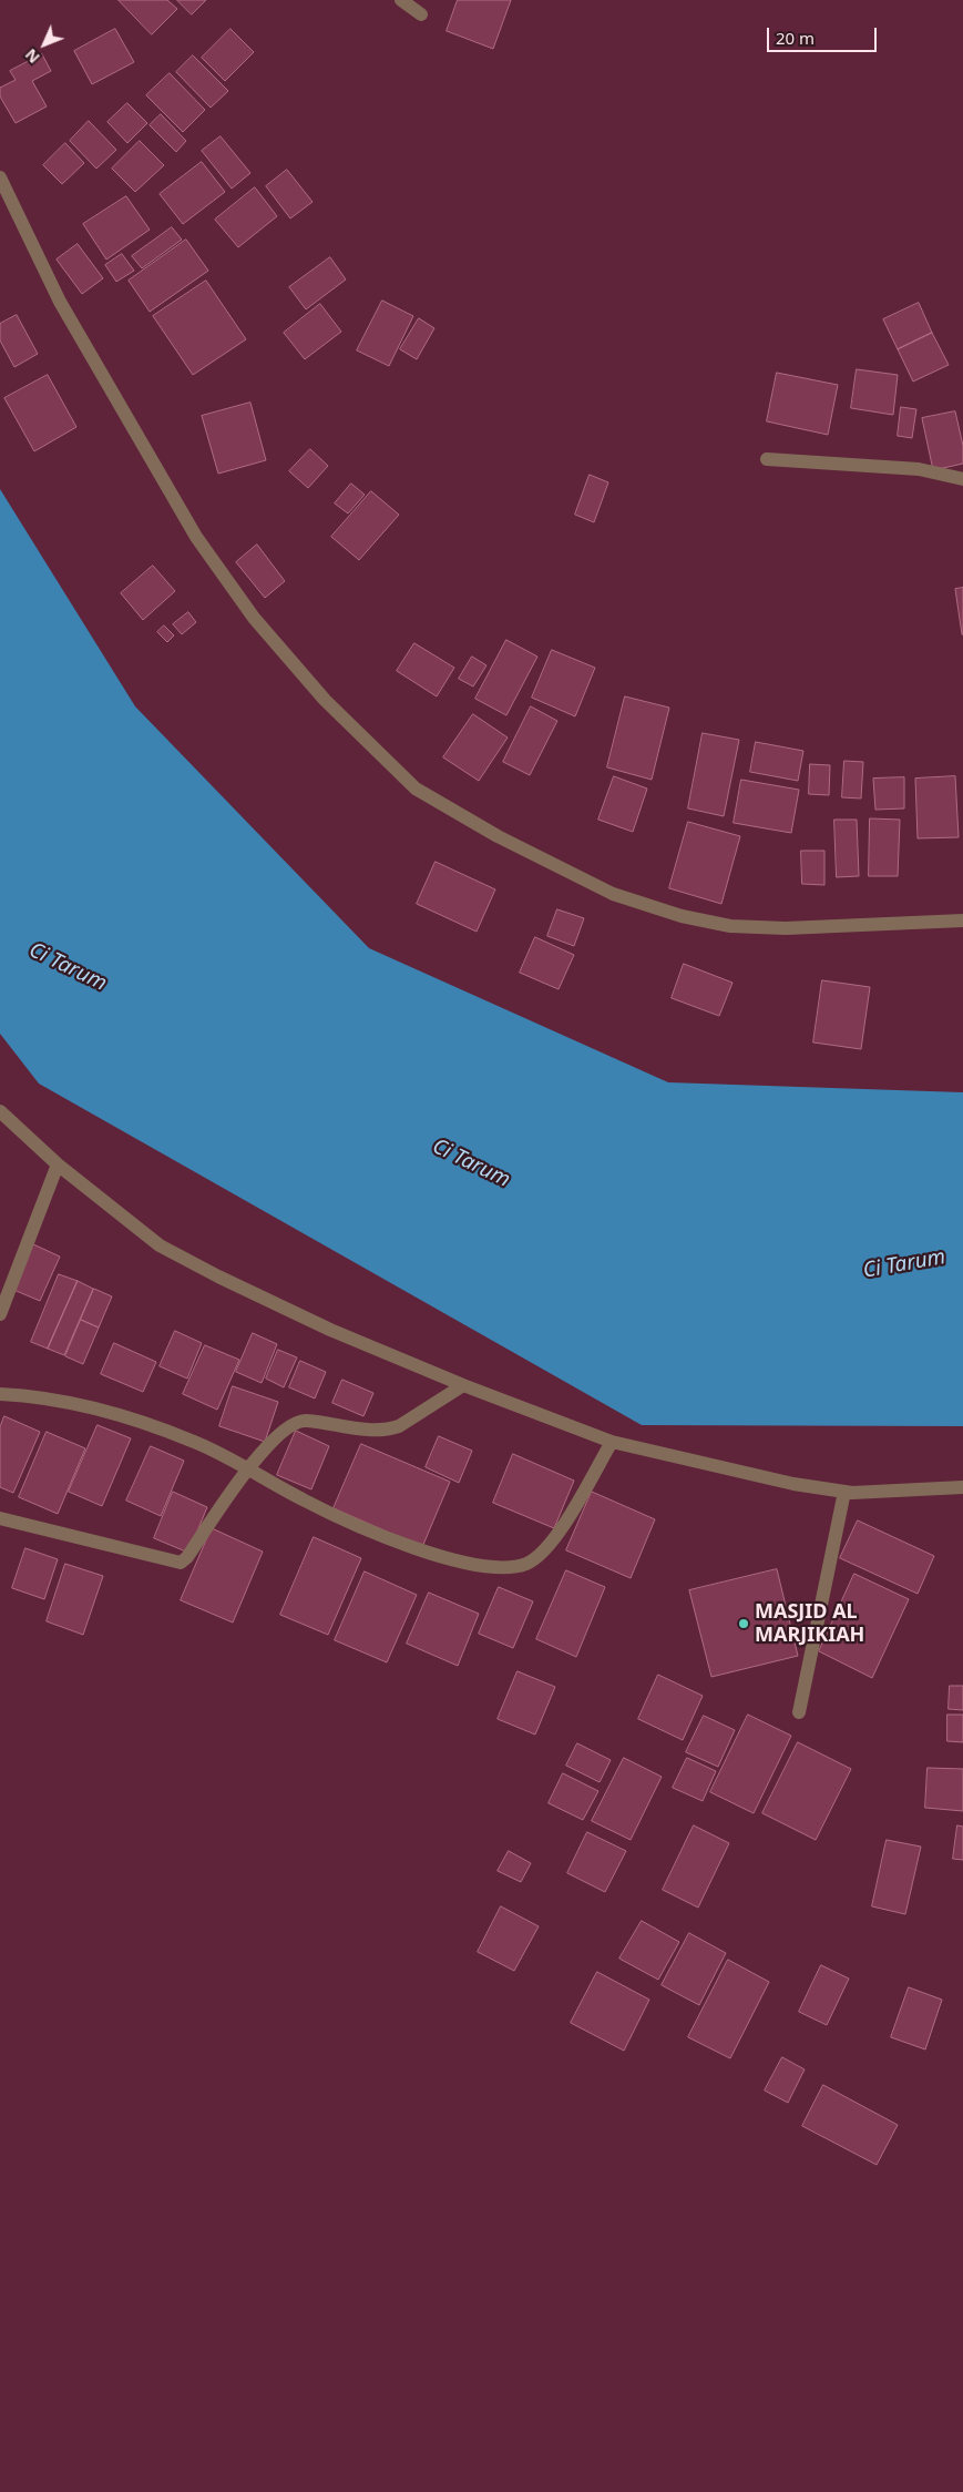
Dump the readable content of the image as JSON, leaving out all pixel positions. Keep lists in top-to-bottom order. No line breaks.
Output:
{"water":["Ci Tarum"],"places":["MASJID AL MARJIKIAH"],"scale_bar":"20 m","north":"bottom left"}
